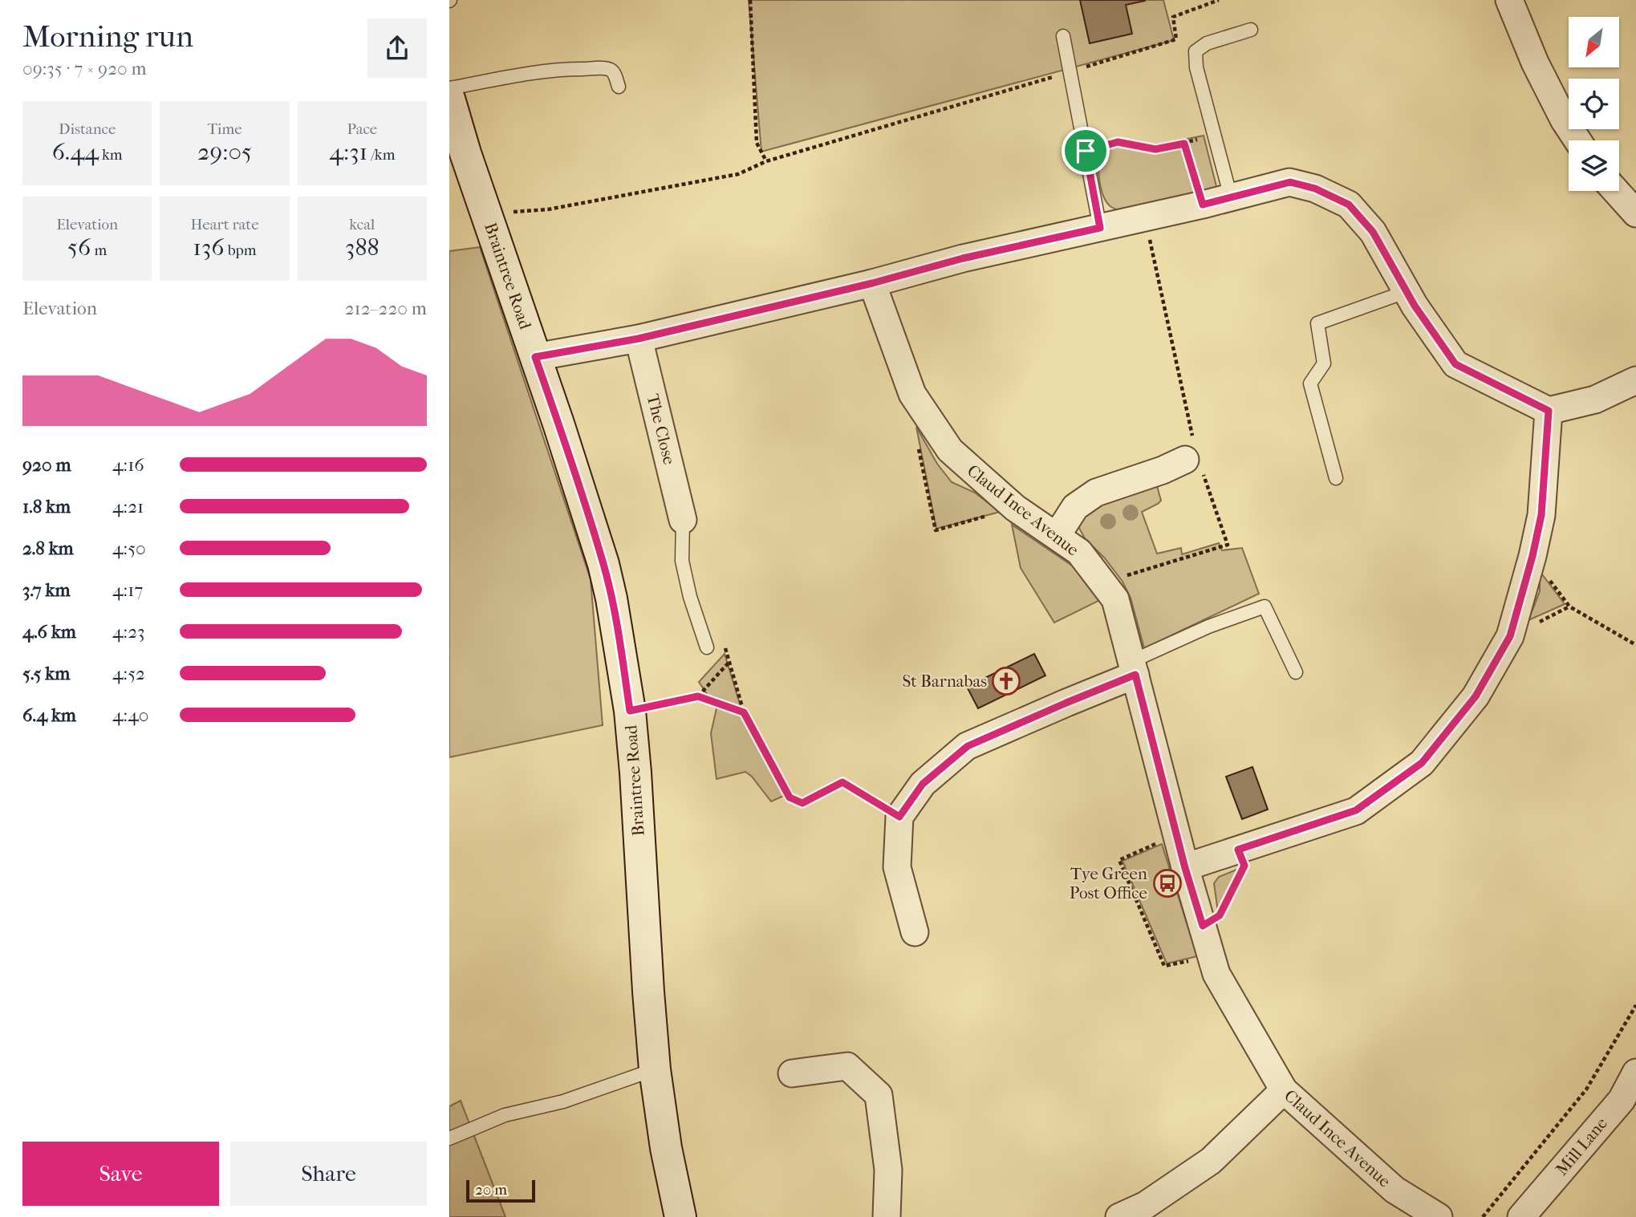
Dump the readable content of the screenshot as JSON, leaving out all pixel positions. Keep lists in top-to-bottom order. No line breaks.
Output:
{"streets":{"main road":["Braintree Road"],"street":["The Close","Claud Ince Avenue","Mill Lane"]},"places":{"church":["St Barnabas"],"bus stop":["Tye Green Post Office"]},"scale_bar":"20 m","north":"bottom left","page":{"heading":["Morning run","09:35 · 7 × 920 m"],"stats":[["Distance","6.44 km"],["Time","29:05"],["Pace","4:31 /km"],["Elevation","56 m"],["Heart rate","136 bpm"],["kcal","388"]],"chart":["Elevation","212–220 m"],"list":[{"name":"920 m","note":"4:16"},{"name":"1.8 km","note":"4:21"},{"name":"2.8 km","note":"4:50"},{"name":"3.7 km","note":"4:17"},{"name":"4.6 km","note":"4:23"},{"name":"5.5 km","note":"4:52"},{"name":"6.4 km","note":"4:40"}],"buttons":["Save","Share"],"scale":"20 m"}}
